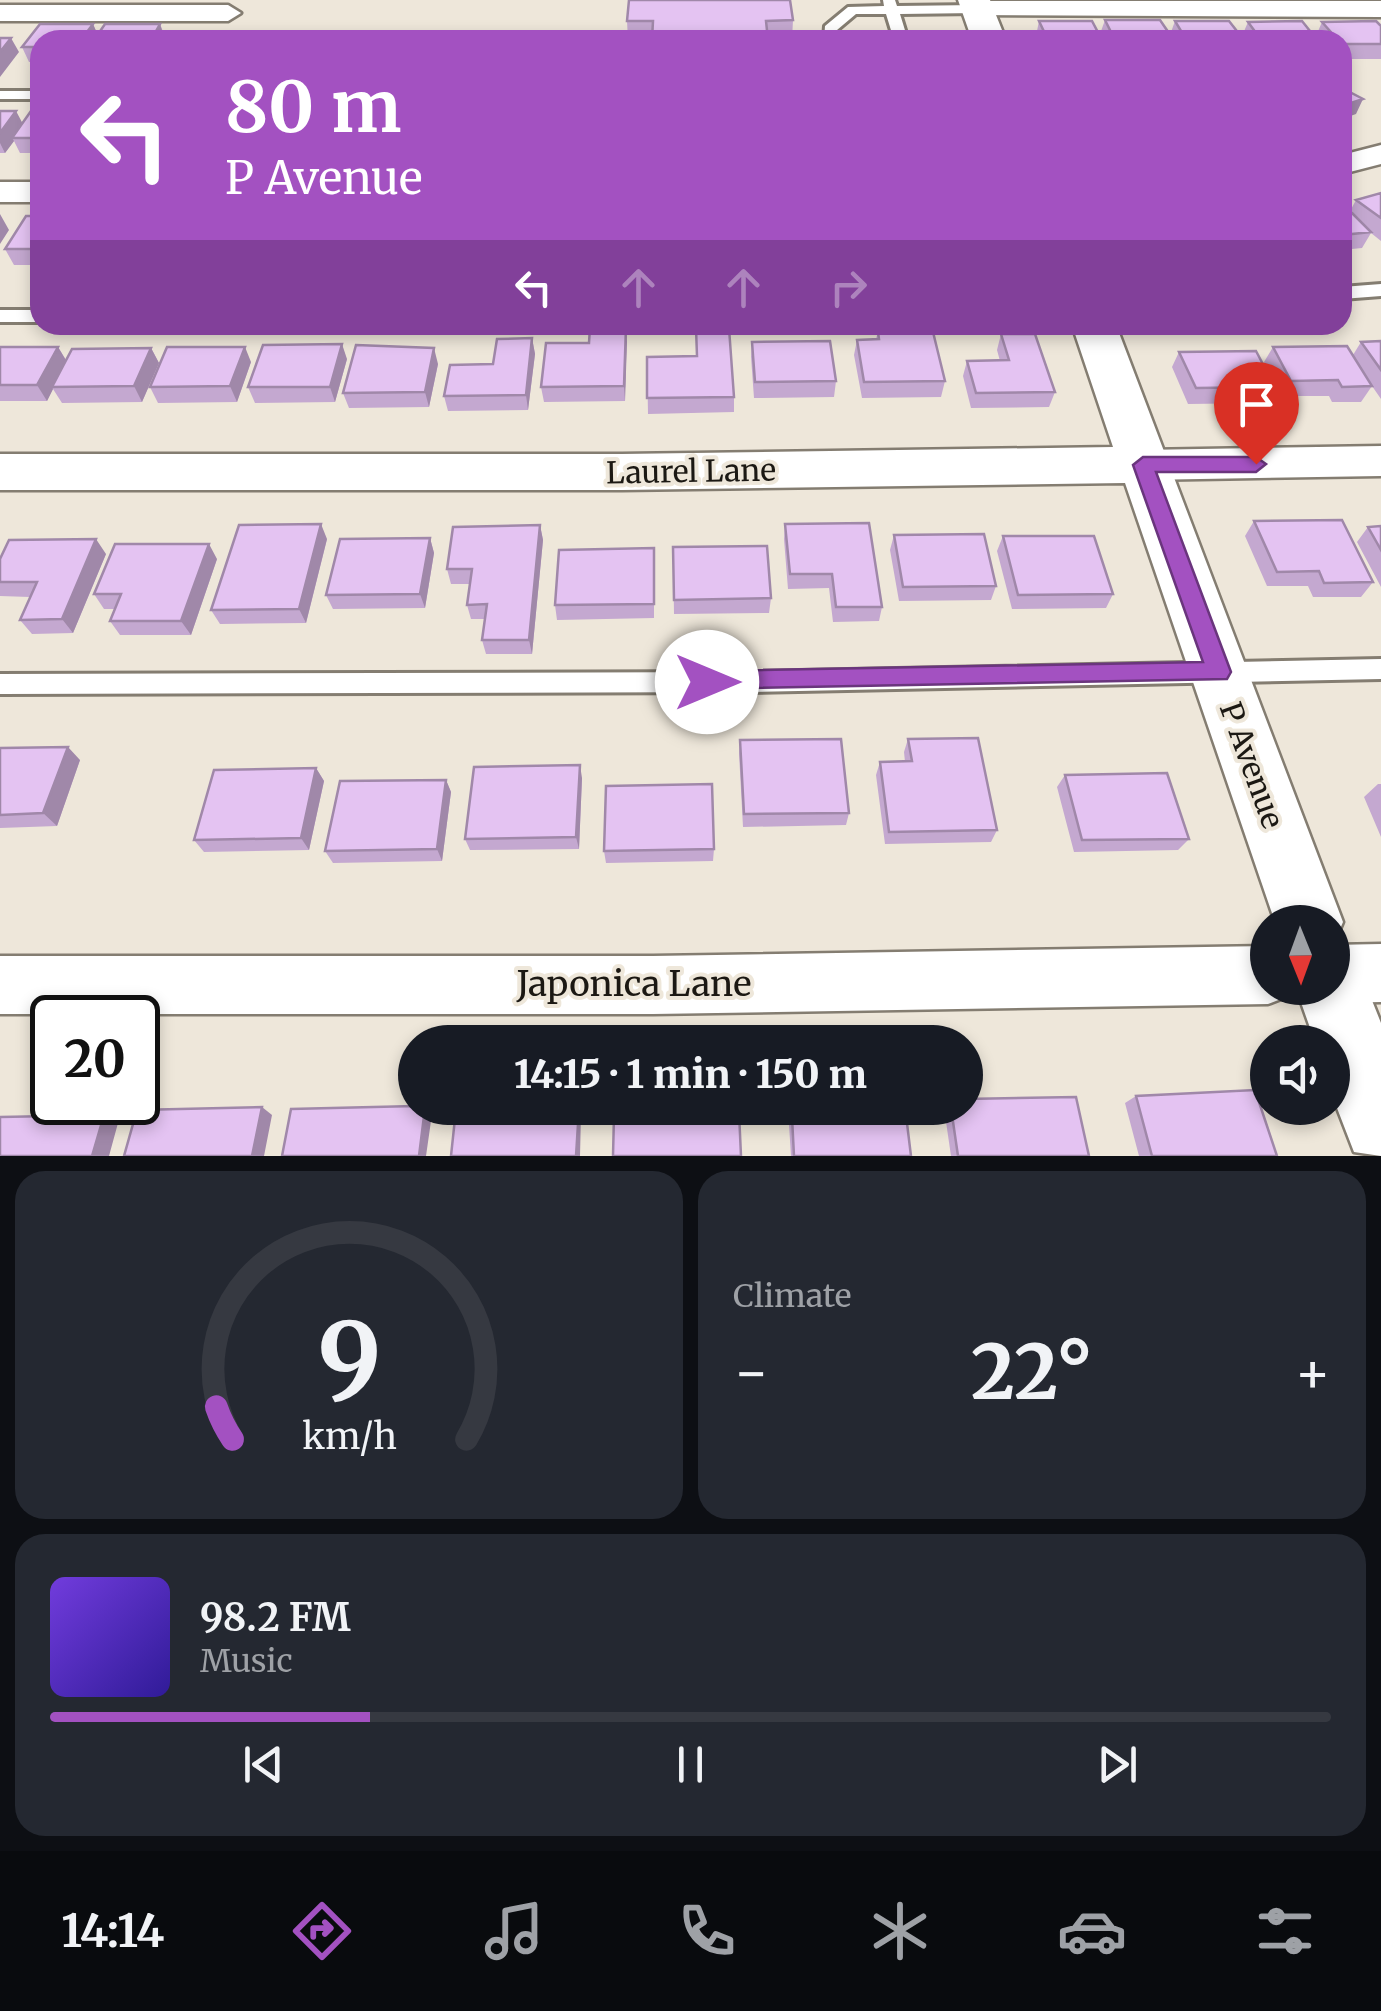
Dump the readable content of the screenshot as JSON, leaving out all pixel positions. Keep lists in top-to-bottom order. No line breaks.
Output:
{"streets":{"street":["Laurel Lane","P Avenue","Japonica Lane"]},"crossings":[["Laurel Lane","P Avenue"]],"north":"bottom","page":{"turn":["80 m","P Avenue"],"limit":"20","trip":"14:15 · 1 min · 150 m","tile":"Climate","heat":["−","22°","+"],"song":["98.2 FM","Music"],"tabs":"14:14","gauge":["9","km/h"]}}
